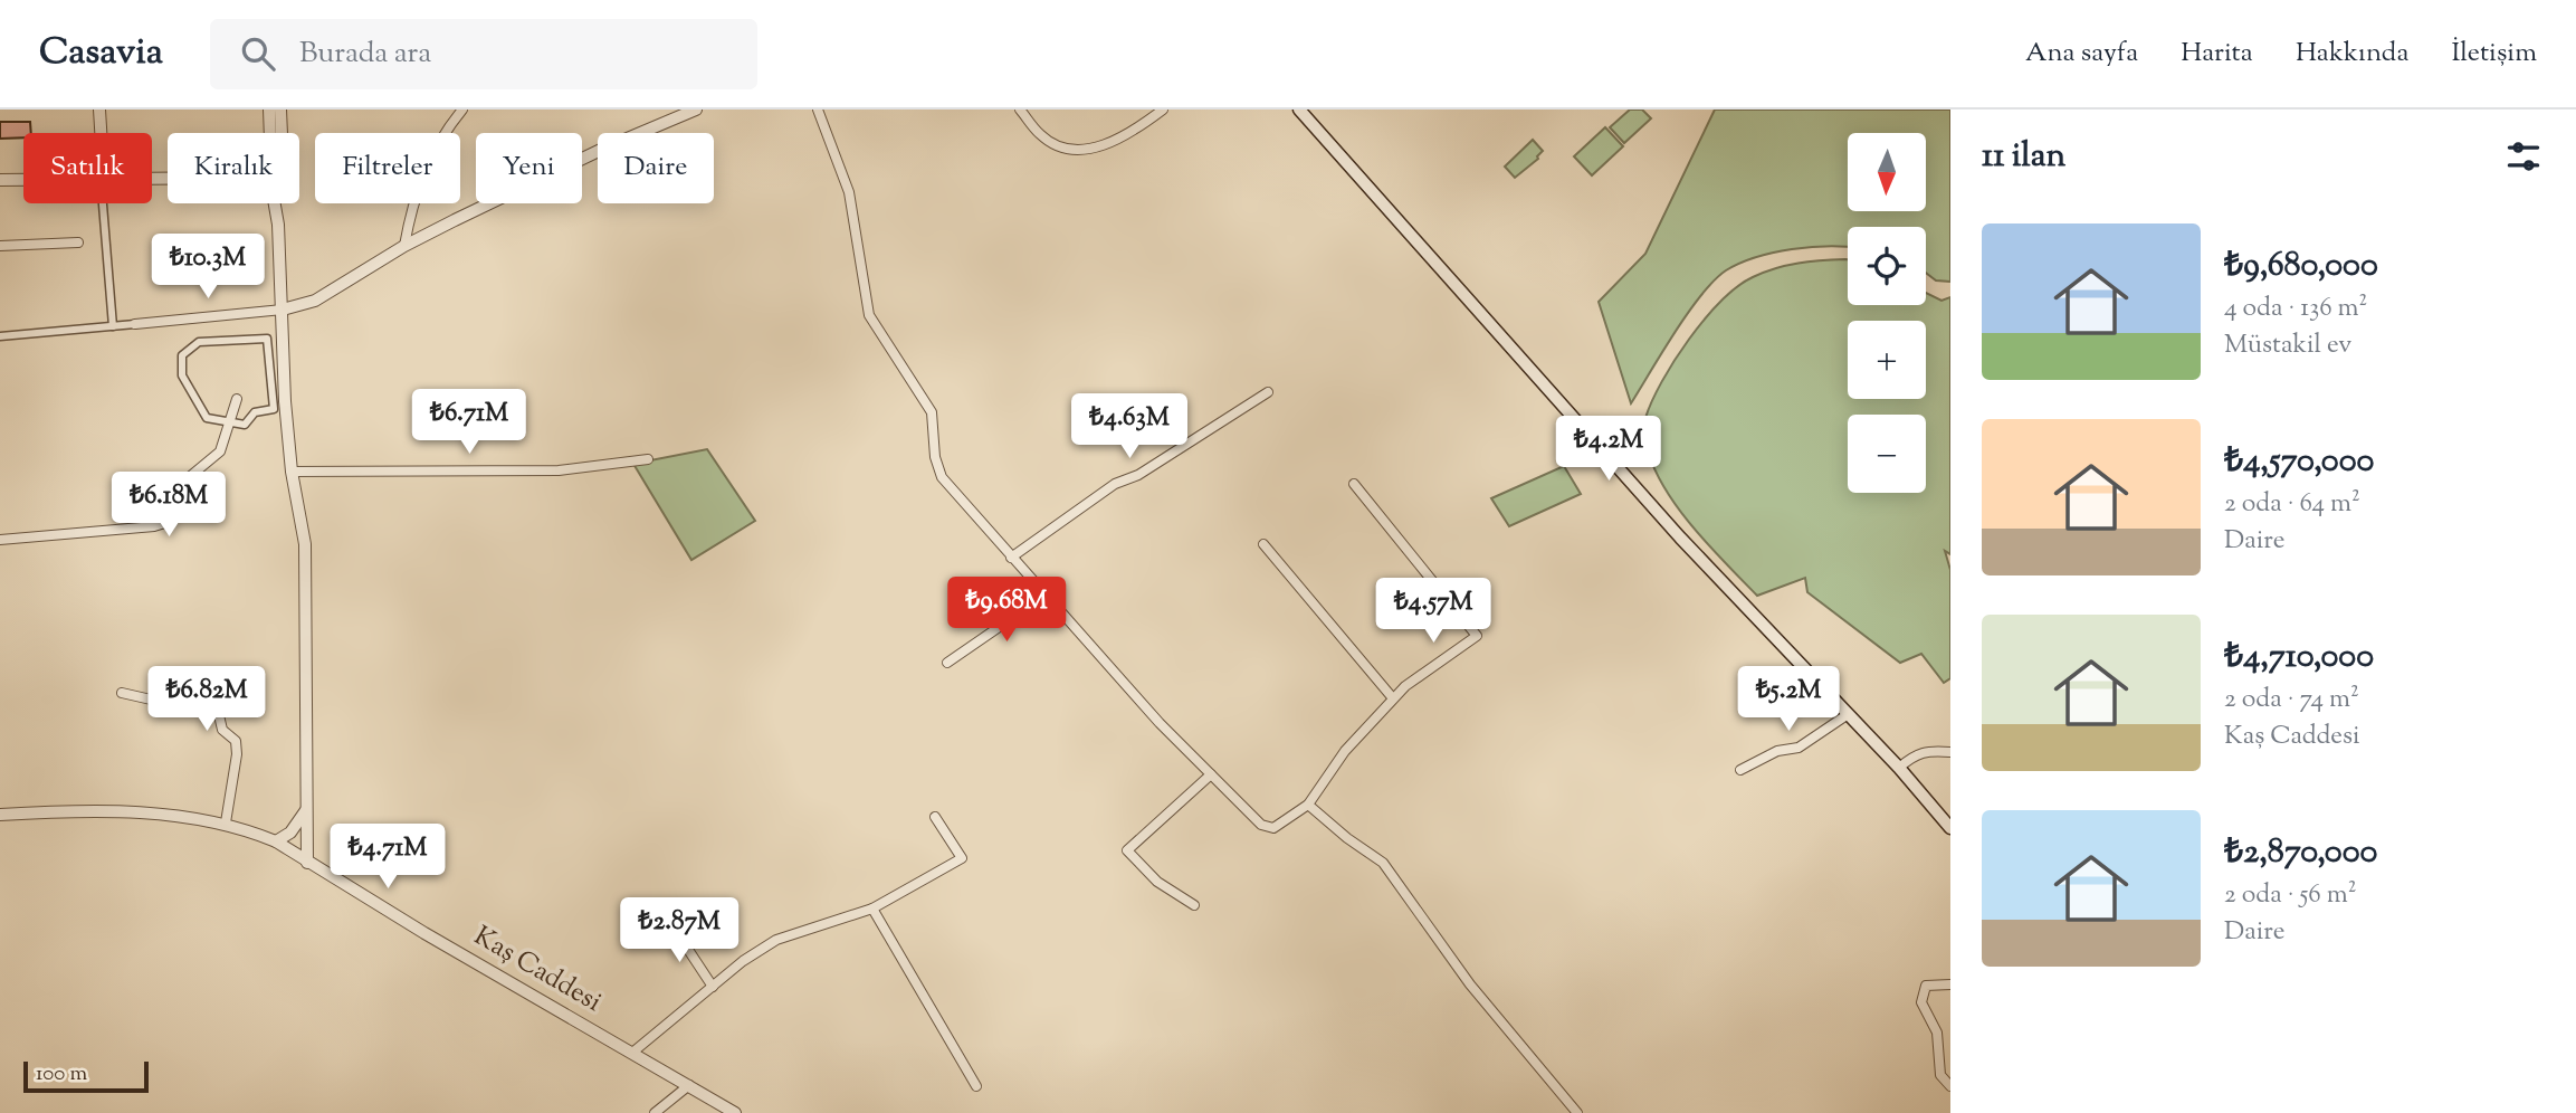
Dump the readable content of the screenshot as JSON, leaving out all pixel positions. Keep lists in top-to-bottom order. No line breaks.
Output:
{"streets":{"street":["Kaş Caddesi"]},"scale_bar":"100 m","north":"bottom","page":{"header":"Casavia","search":"Burada ara","nav":["Ana sayfa","Harita","Hakkında","İletişim"],"heading":"11 ilan","map_buttons":["+","−"],"chip":["Satılık","Kiralık","Filtreler","Yeni","Daire"],"list":[{"name":"₺9,680,000","note":"4 oda · 136 m² · Müstakil ev"},{"name":"₺4,570,000","note":"2 oda · 64 m² · Daire"},{"name":"₺4,710,000","note":"2 oda · 74 m² · Kaş Caddesi"},{"name":"₺2,870,000","note":"2 oda · 56 m² · Daire"}],"price":["₺10.3M","₺6.71M","₺4.63M","₺4.2M","₺6.18M","₺9.68M","₺4.57M","₺6.82M","₺5.2M","₺4.71M","₺2.87M"],"scale":"100 m"}}
